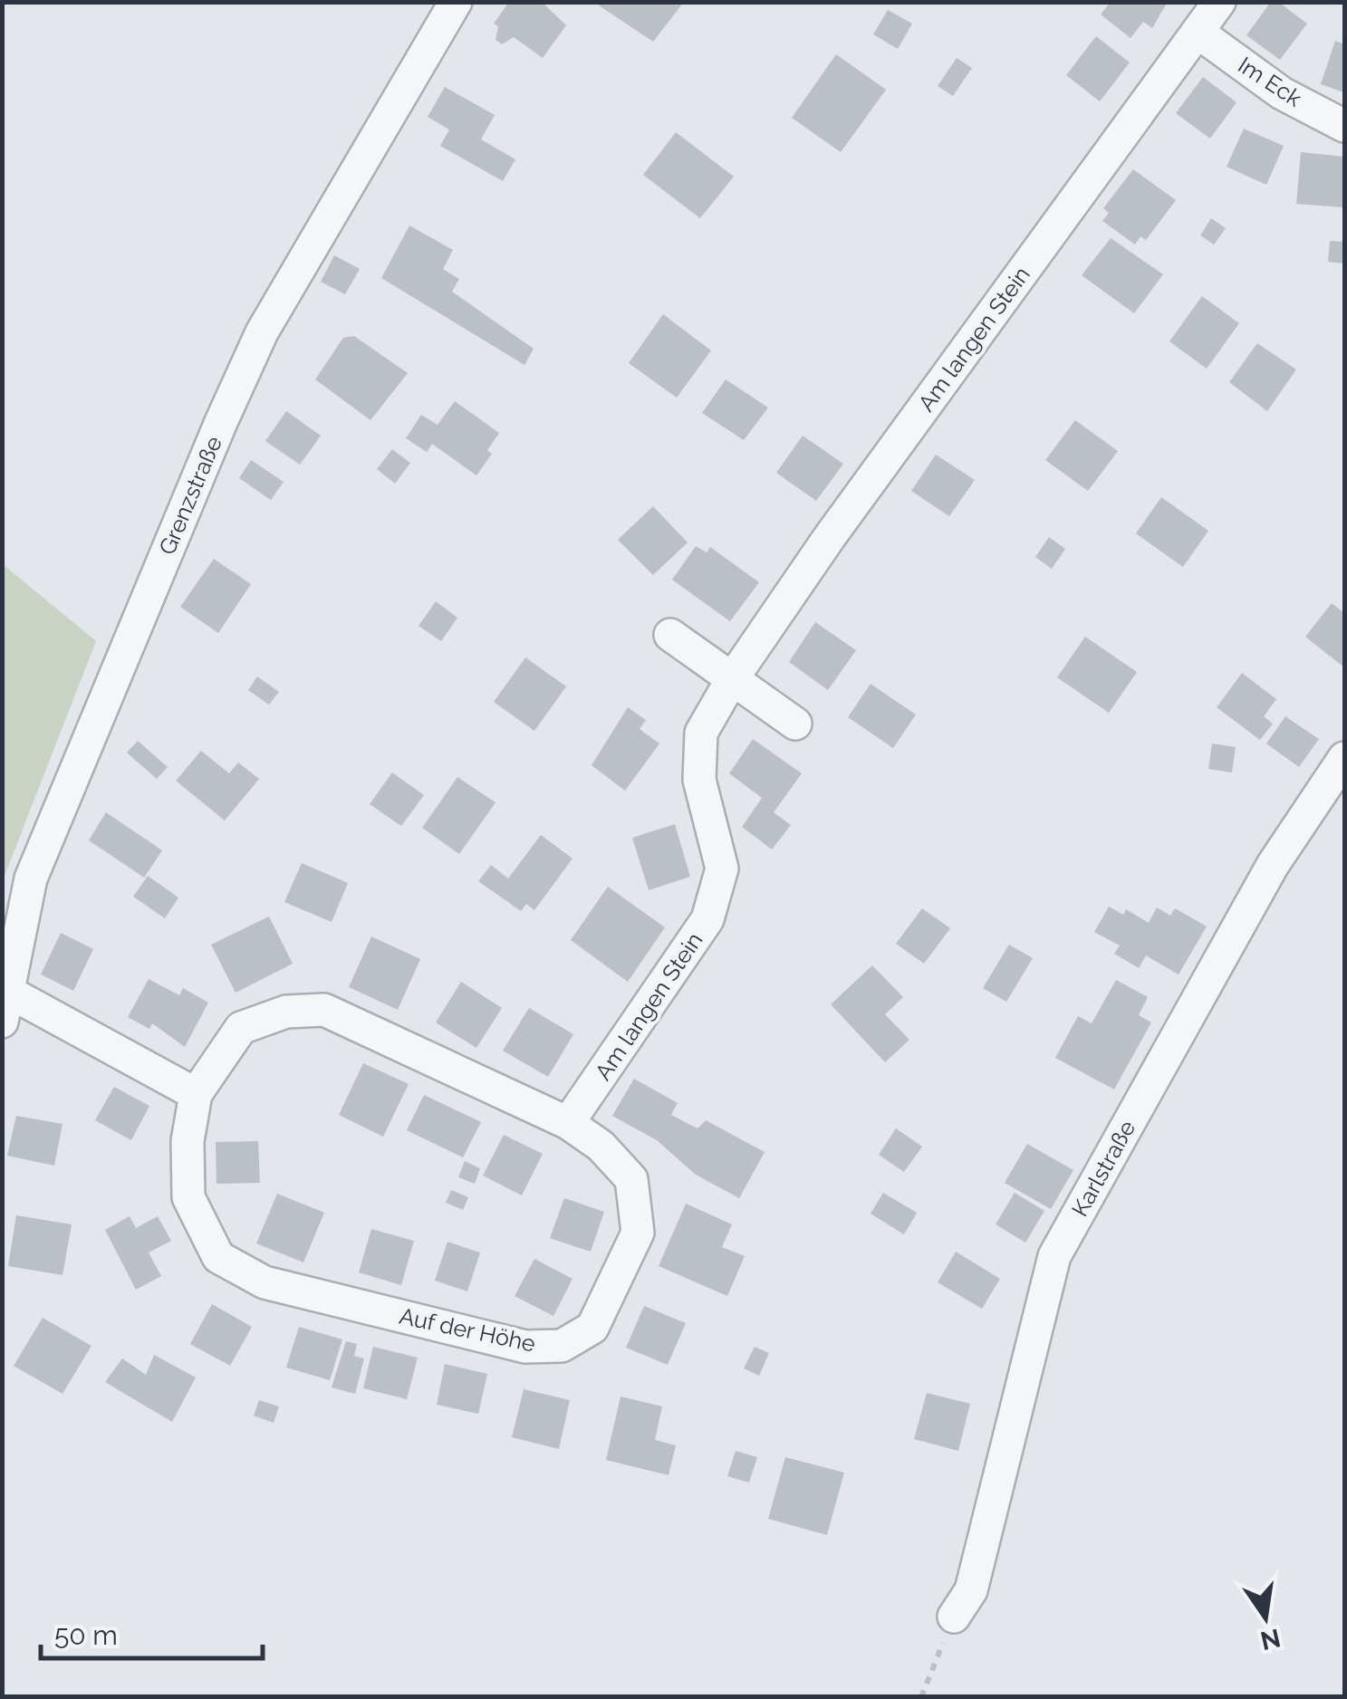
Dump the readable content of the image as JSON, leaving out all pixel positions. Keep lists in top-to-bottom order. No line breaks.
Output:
{"streets":{"street":["Im Eck","Am langen Stein","Grenzstraße","Karlstraße","Auf der Höhe"]},"crossings":[["Im Eck","Am langen Stein"],["Am langen Stein","Auf der Höhe"]],"scale_bar":"50 m","north":"bottom"}
